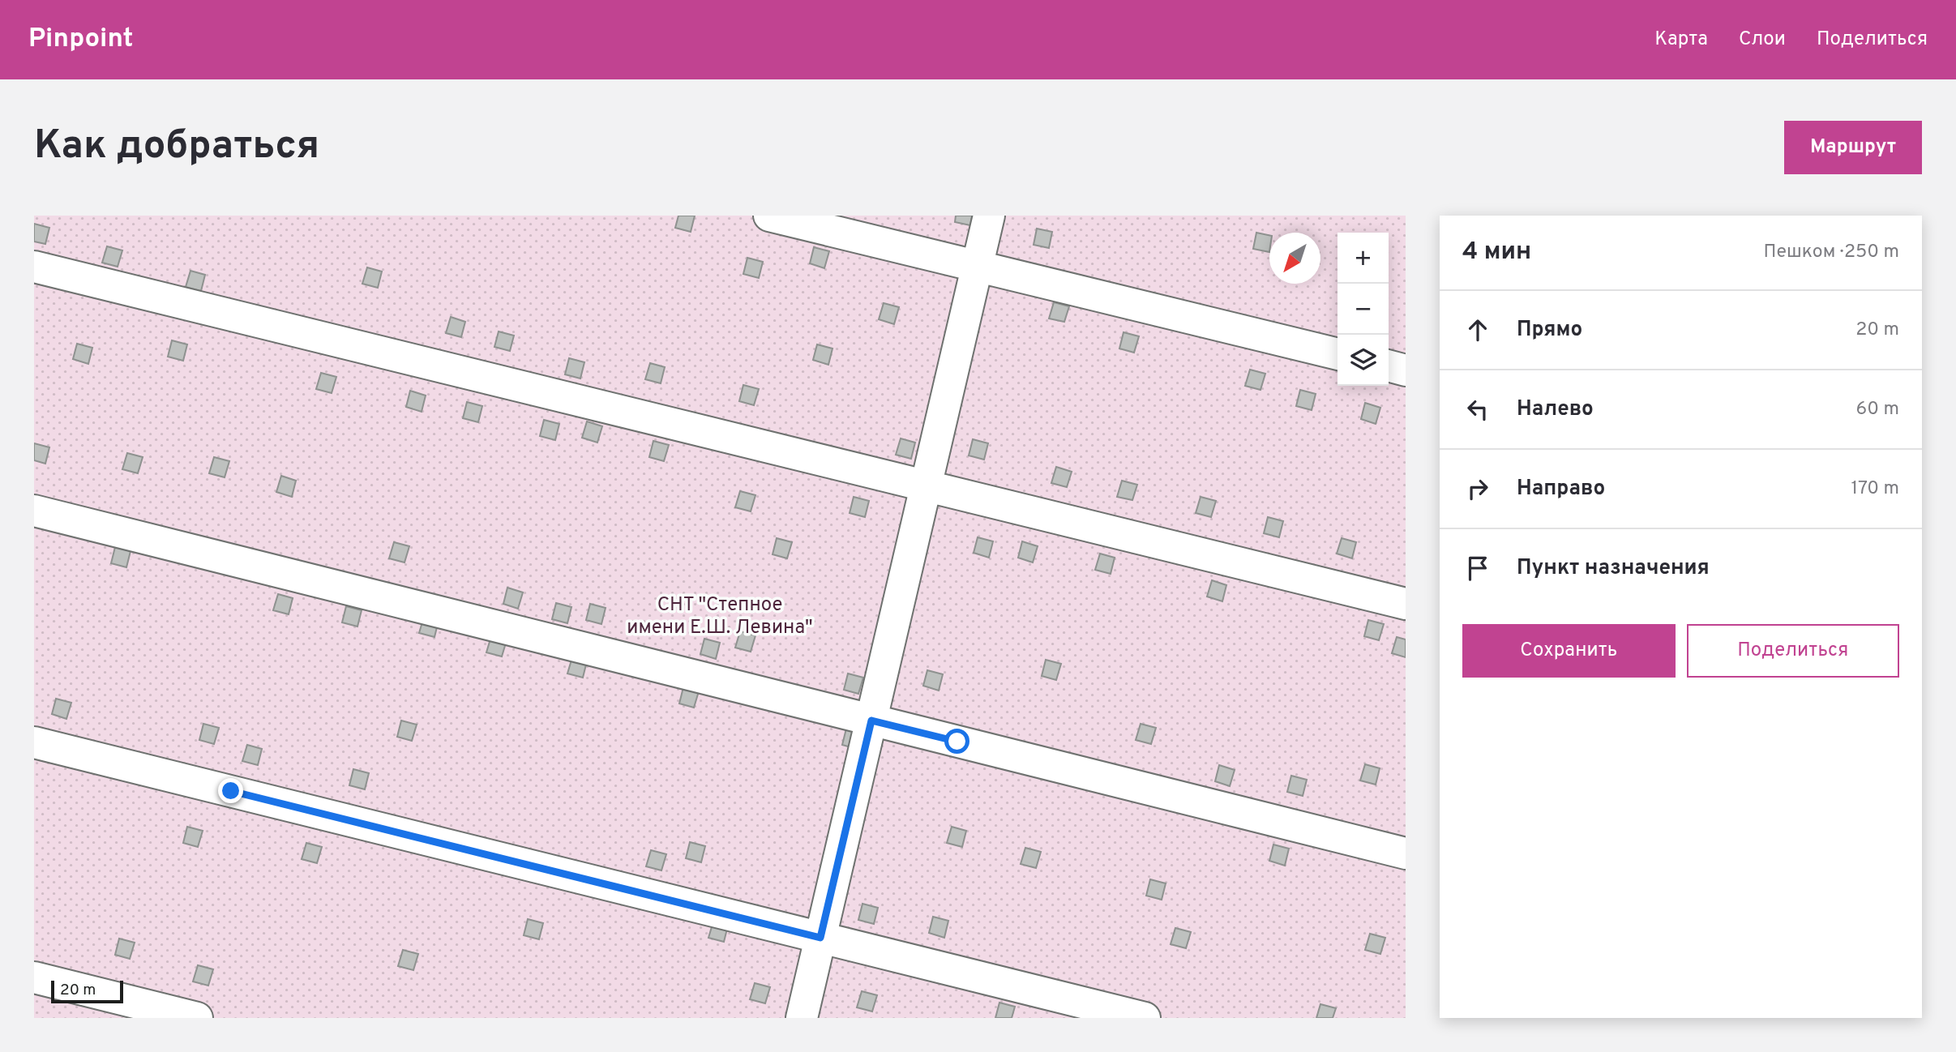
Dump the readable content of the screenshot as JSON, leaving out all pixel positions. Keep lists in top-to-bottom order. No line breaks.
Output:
{"parks":["СНТ \"Степное имени Е.Ш. Левина\""],"scale_bar":"20 m","north":"bottom left","page":{"header":"Pinpoint","nav":["Карта","Слои","Поделиться"],"buttons":["Маршрут",["Сохранить","Поделиться"]],"title":"Как добраться","heading":["4 мин","Пешком · 250 m"],"map_buttons":["+","−"],"list":[["Прямо","20 m"],["Налево","60 m"],["Направо","170 m"],"Пункт назначения"],"scale":"20 m"}}
